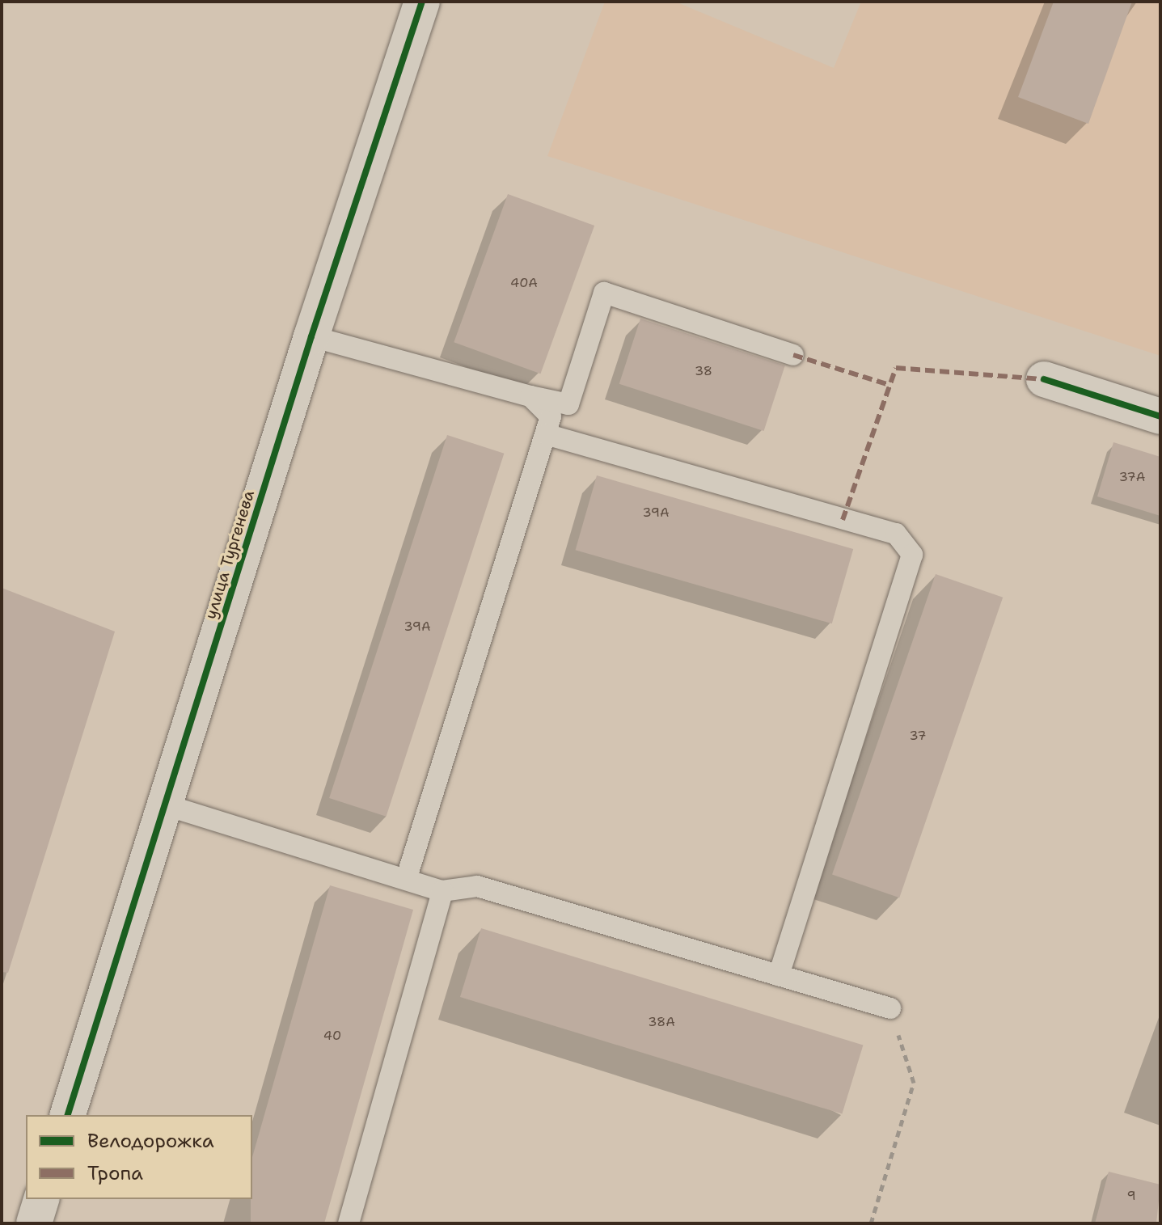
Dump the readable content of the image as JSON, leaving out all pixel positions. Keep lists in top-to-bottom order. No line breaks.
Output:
{"streets":{"street":["улица Тургенева"]},"house_numbers":["40А","38","37А","39А","39А","37","38А","40","9"],"legend":["Велодорожка","Тропа"]}
